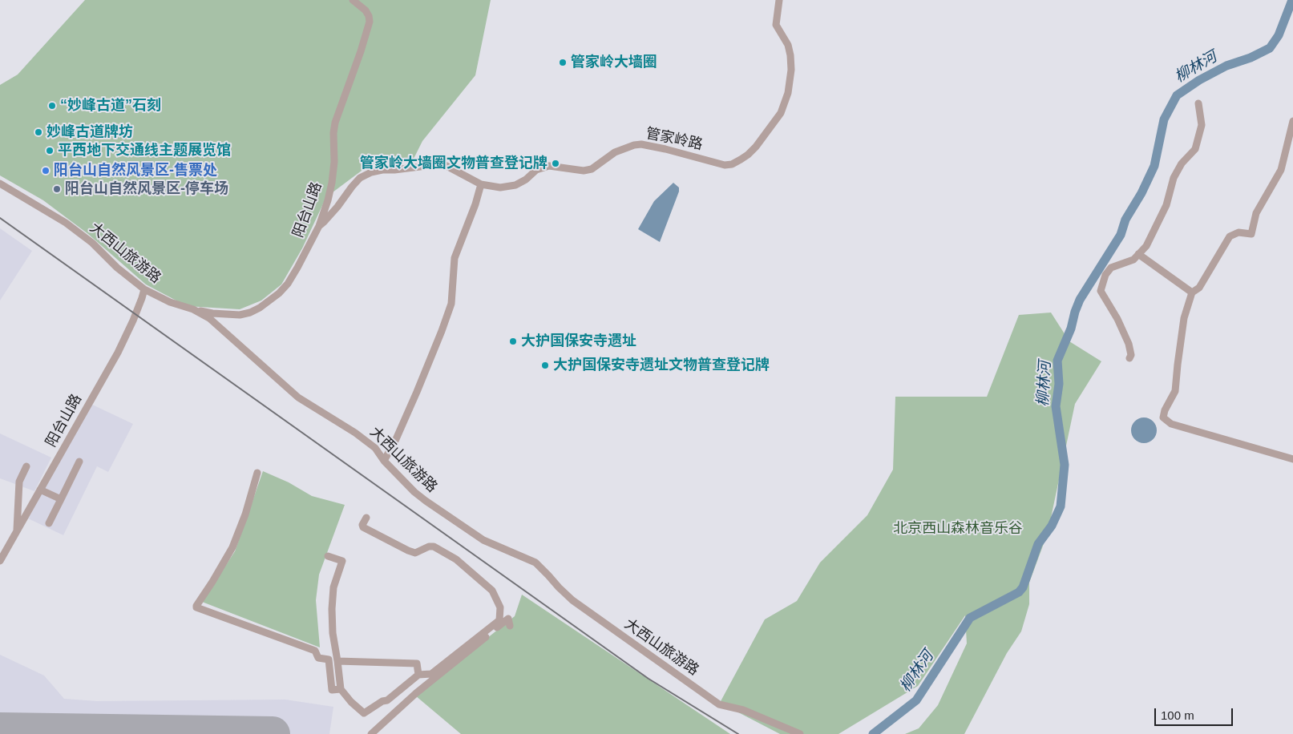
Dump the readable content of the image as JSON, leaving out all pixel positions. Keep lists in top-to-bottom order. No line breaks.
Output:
{"streets":{"street":["管家岭路","阳台山路","大西山旅游路"]},"crossings":[["管家岭路","阳台山路"],["阳台山路","大西山旅游路"]],"water":["柳林河"],"parks":["北京西山森林音乐谷"],"places":["管家岭大墙圈","“妙峰古道”石刻","妙峰古道牌坊","平西地下交通线主题展览馆","管家岭大墙圈文物普查登记牌","阳台山自然风景区-售票处","阳台山自然风景区-停车场","大护国保安寺遗址","大护国保安寺遗址文物普查登记牌"],"scale_bar":"100 m"}
